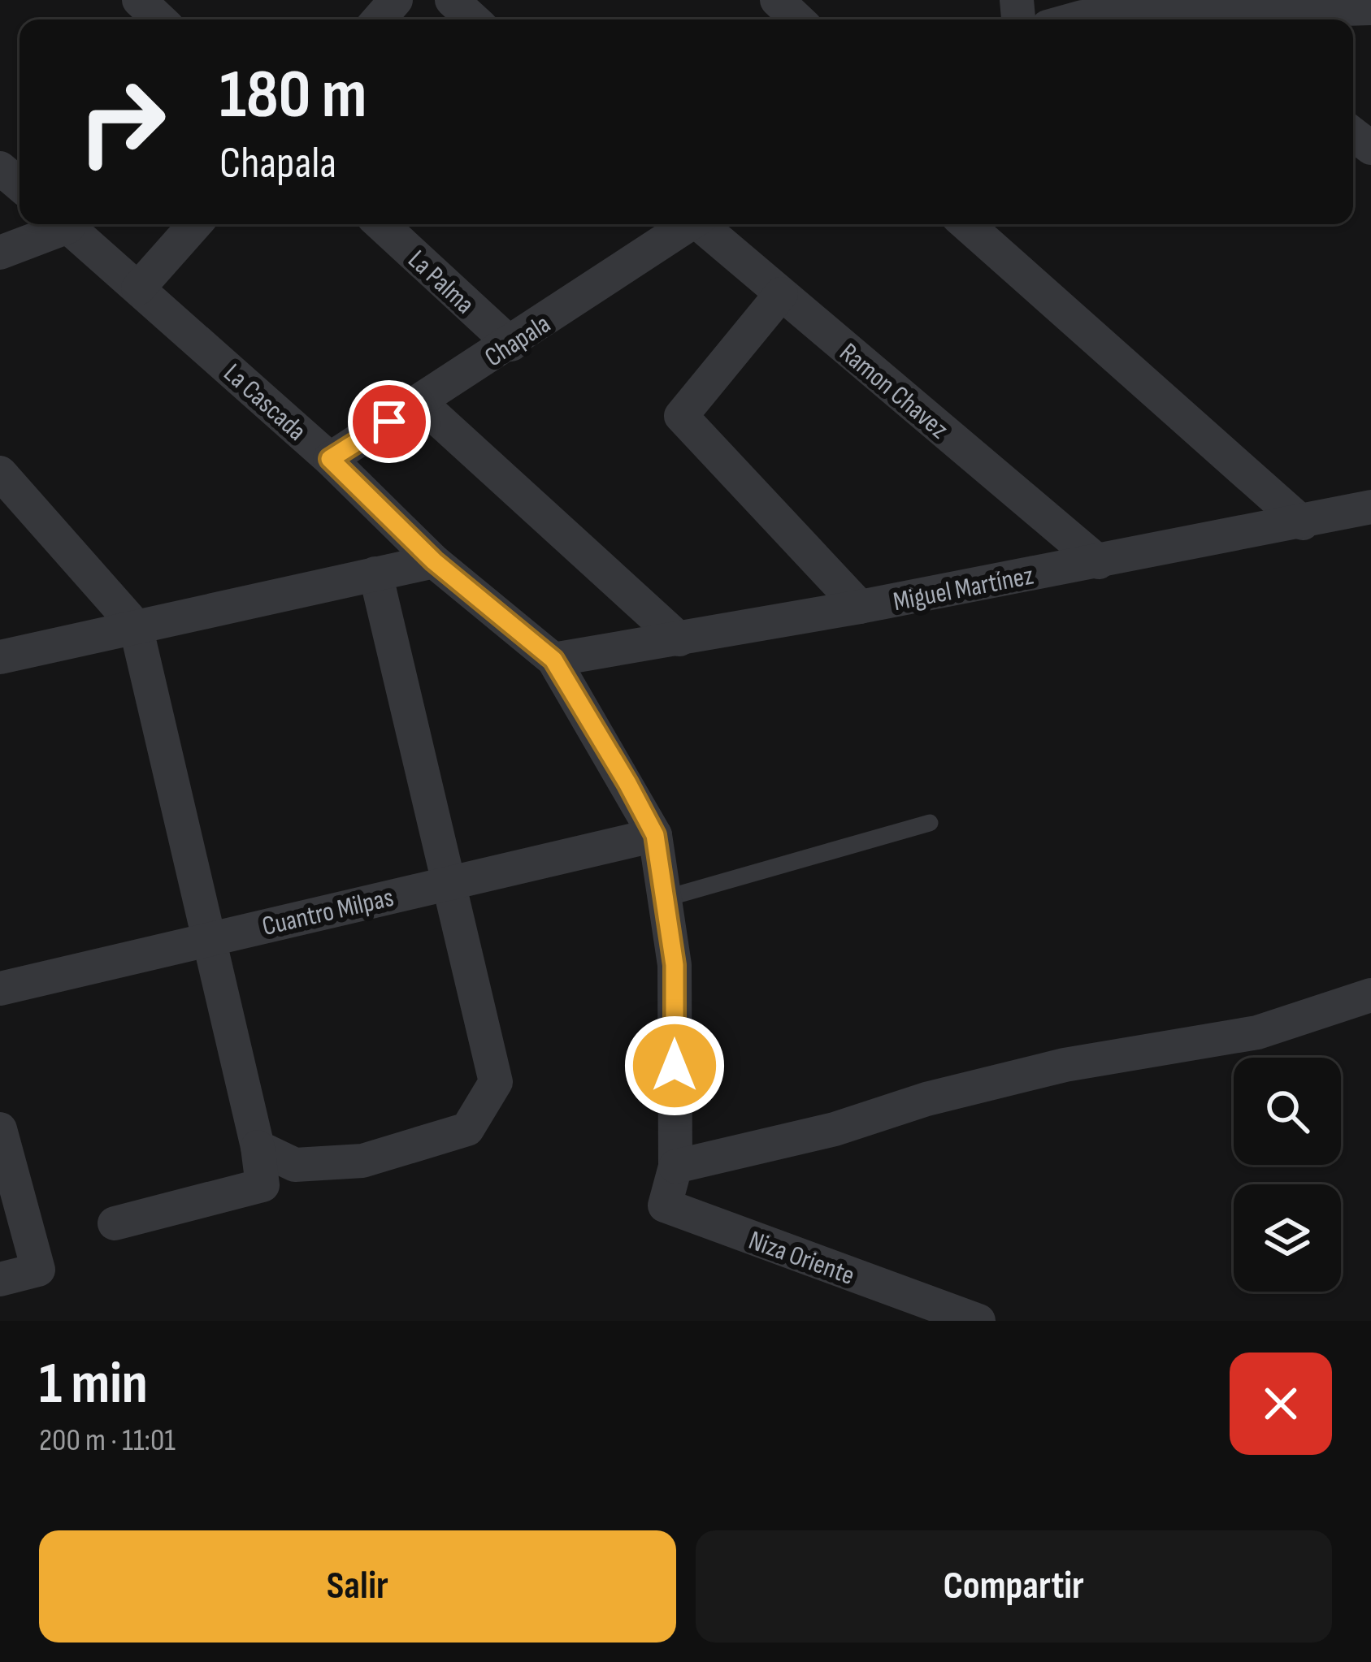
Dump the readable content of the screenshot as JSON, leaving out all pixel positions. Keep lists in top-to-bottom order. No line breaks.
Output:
{"streets":{"street":["La Palma","Chapala","Ramon Chavez","La Cascada","Miguel Martínez","Cuantro Milpas","Niza Oriente"]},"crossings":[["La Palma","Chapala"],["Chapala","La Cascada"],["Ramon Chavez","Miguel Martínez"],["La Cascada","Miguel Martínez"],["La Cascada","Cuantro Milpas"],["La Cascada","Niza Oriente"]],"page":{"turn":["180 m","Chapala"],"heading":["1 min","200 m · 11:01"],"buttons":["Salir","Compartir"]}}
